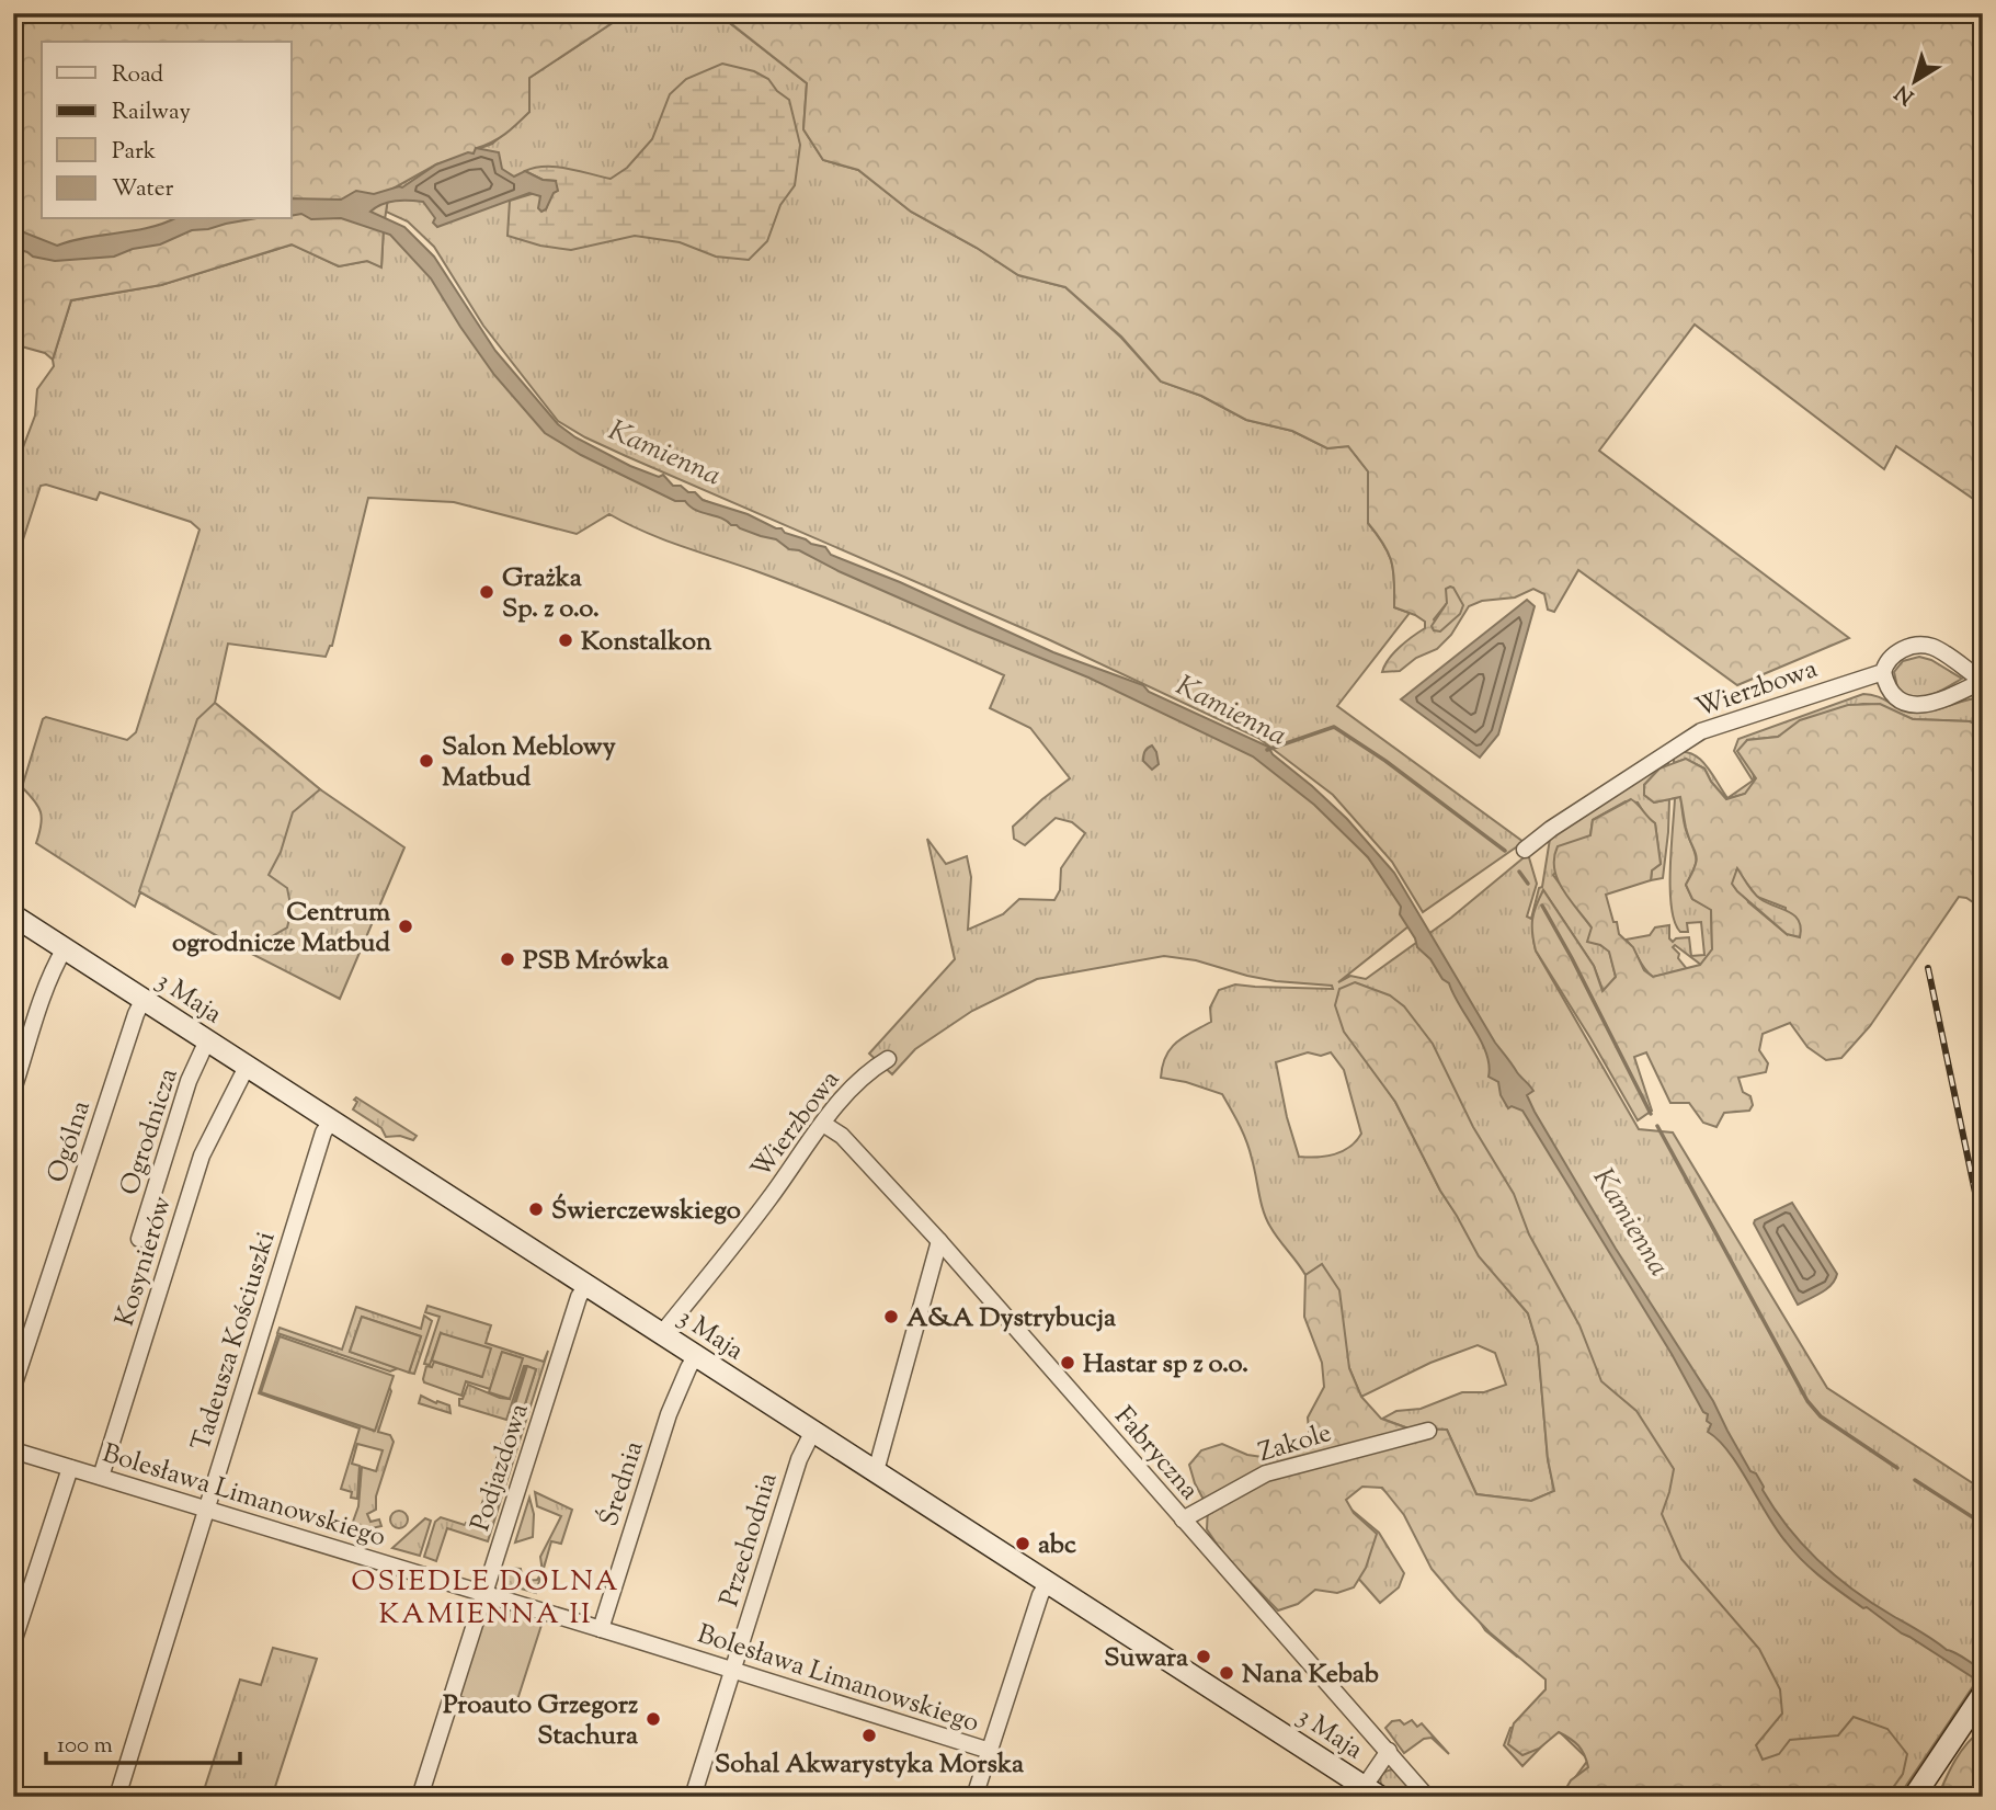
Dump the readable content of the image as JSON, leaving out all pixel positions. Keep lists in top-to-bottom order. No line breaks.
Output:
{"streets":{"street":["Wierzbowa","3 Maja","Ogrodnicza","Ogólna","Kosynierów","Tadeusza Kościuszki","Zakole","Fabryczna","Podjazdowa","Średnia","Bolesława Limanowskiego","Przechodnia"]},"crossings":[["Wierzbowa","3 Maja"],["Wierzbowa","Fabryczna"],["3 Maja","Ogrodnicza"],["3 Maja","Ogólna"],["3 Maja","Kosynierów"],["3 Maja","Tadeusza Kościuszki"],["3 Maja","Podjazdowa"],["3 Maja","Średnia"],["3 Maja","Przechodnia"],["Kosynierów","Bolesława Limanowskiego"],["Tadeusza Kościuszki","Bolesława Limanowskiego"],["Zakole","Fabryczna"],["Podjazdowa","Bolesława Limanowskiego"],["Średnia","Bolesława Limanowskiego"],["Bolesława Limanowskiego","Przechodnia"]],"districts":["OSIEDLE DOLNA KAMIENNA II"],"water":["Kamienna"],"places":["Grażka Sp. z o.o.","Konstalkon","Salon Meblowy Matbud","Centrum ogrodnicze Matbud","PSB Mrówka","Świerczewskiego","A&A Dystrybucja","Hastar sp z o.o.","abc","Suwara","Nana Kebab","Proauto Grzegorz Stachura","Sohal Akwarystyka Morska"],"legend":["Road","Railway","Park","Water"],"scale_bar":"100 m","north":"bottom left"}
